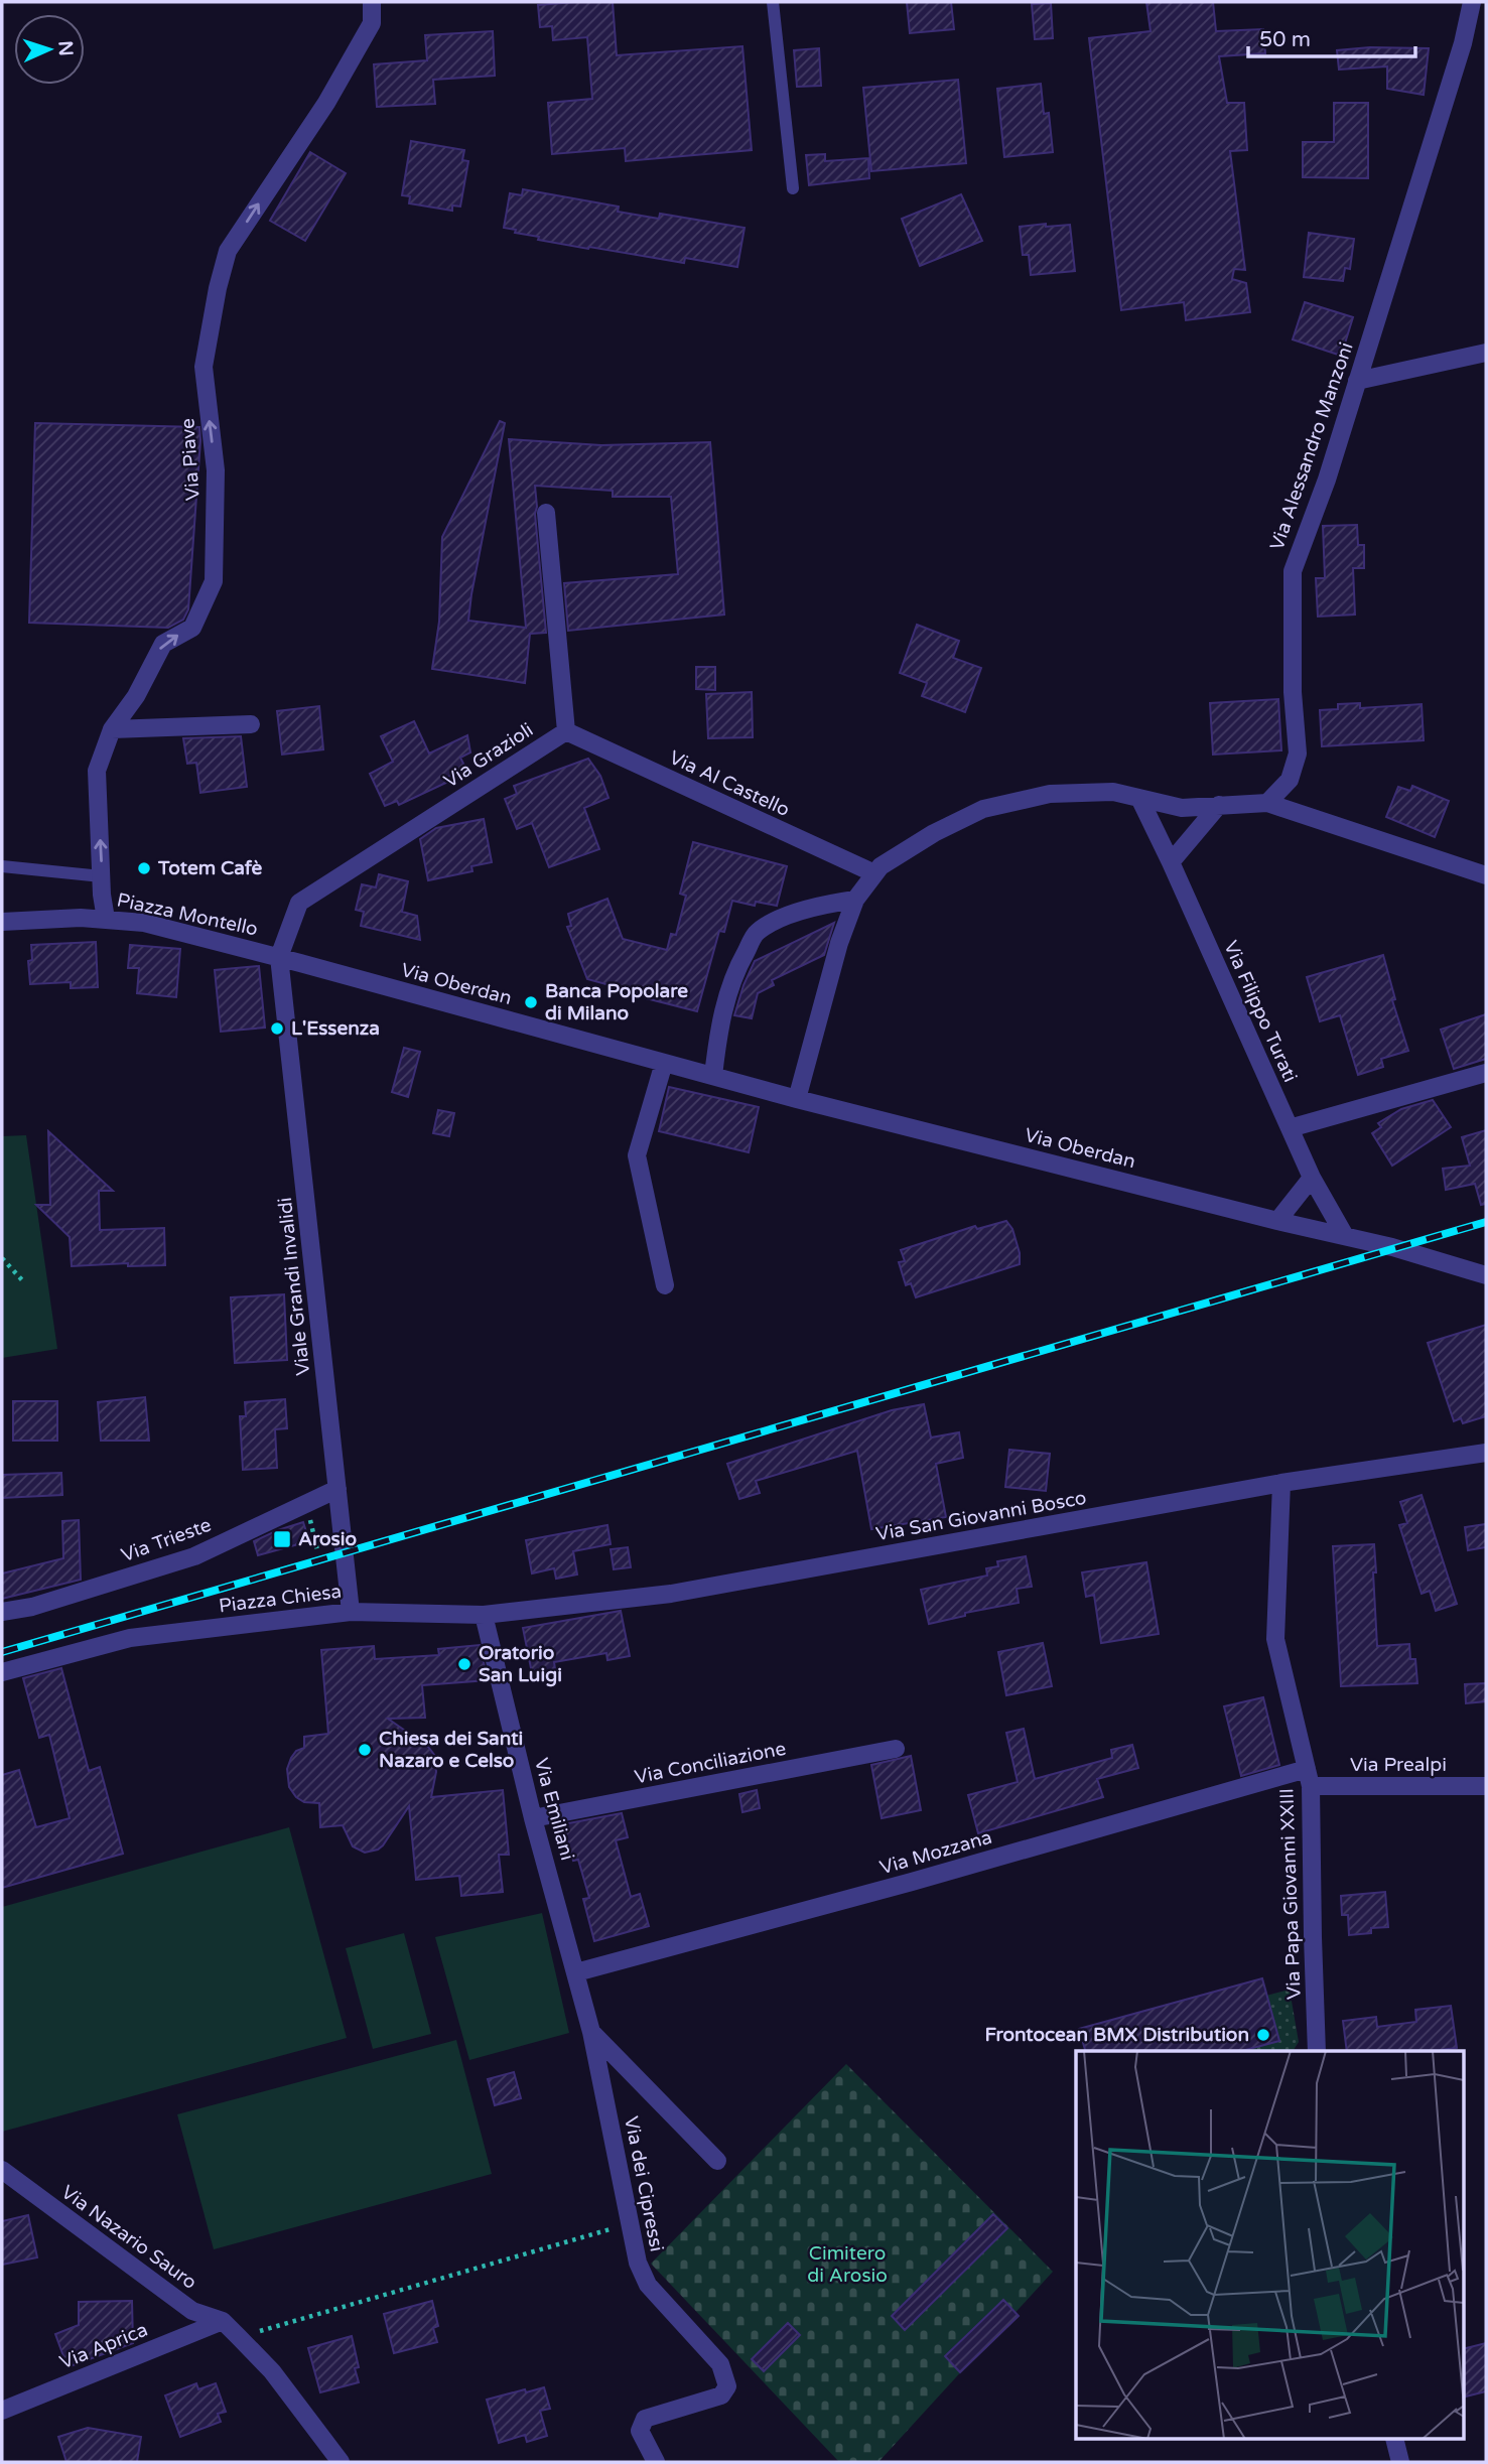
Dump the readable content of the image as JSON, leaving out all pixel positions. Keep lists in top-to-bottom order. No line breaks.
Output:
{"streets":{"street":["Via Alessandro Manzoni","Via Piave","Via Grazioli","Via Al Castello","Piazza Montello","Via Oberdan","Via Filippo Turati","Viale Grandi Invalidi","Via San Giovanni Bosco","Via Trieste","Piazza Chiesa","Via Conciliazione","Via Prealpi","Via Emiliani","Via Mozzana","Via Papa Giovanni XXIII","Via dei Cipressi","Via Nazario Sauro","Via Aprica"]},"crossings":[["Via Piave","Piazza Montello"],["Via Grazioli","Via Al Castello"],["Via Grazioli","Piazza Montello"],["Via Grazioli","Via Oberdan"],["Via Grazioli","Viale Grandi Invalidi"],["Piazza Montello","Via Oberdan"],["Piazza Montello","Viale Grandi Invalidi"],["Via Oberdan","Via Filippo Turati"],["Via Oberdan","Viale Grandi Invalidi"],["Viale Grandi Invalidi","Via Trieste"],["Viale Grandi Invalidi","Piazza Chiesa"],["Via San Giovanni Bosco","Piazza Chiesa"],["Via San Giovanni Bosco","Via Emiliani"],["Via San Giovanni Bosco","Via Papa Giovanni XXIII"],["Piazza Chiesa","Via Emiliani"],["Via Conciliazione","Via Emiliani"],["Via Prealpi","Via Mozzana"],["Via Prealpi","Via Papa Giovanni XXIII"],["Via Emiliani","Via Mozzana"],["Via Emiliani","Via dei Cipressi"],["Via Mozzana","Via Papa Giovanni XXIII"],["Via Mozzana","Via dei Cipressi"],["Via Nazario Sauro","Via Aprica"]],"one_way":["Via Piave"],"parks":["Cimitero di Arosio"],"places":{"other":["Totem Cafè","Banca Popolare di Milano","L'Essenza","Oratorio San Luigi","Chiesa dei Santi Nazaro e Celso","Frontocean BMX Distribution"],"transit":["Arosio"]},"scale_bar":"50 m","north":"right"}
